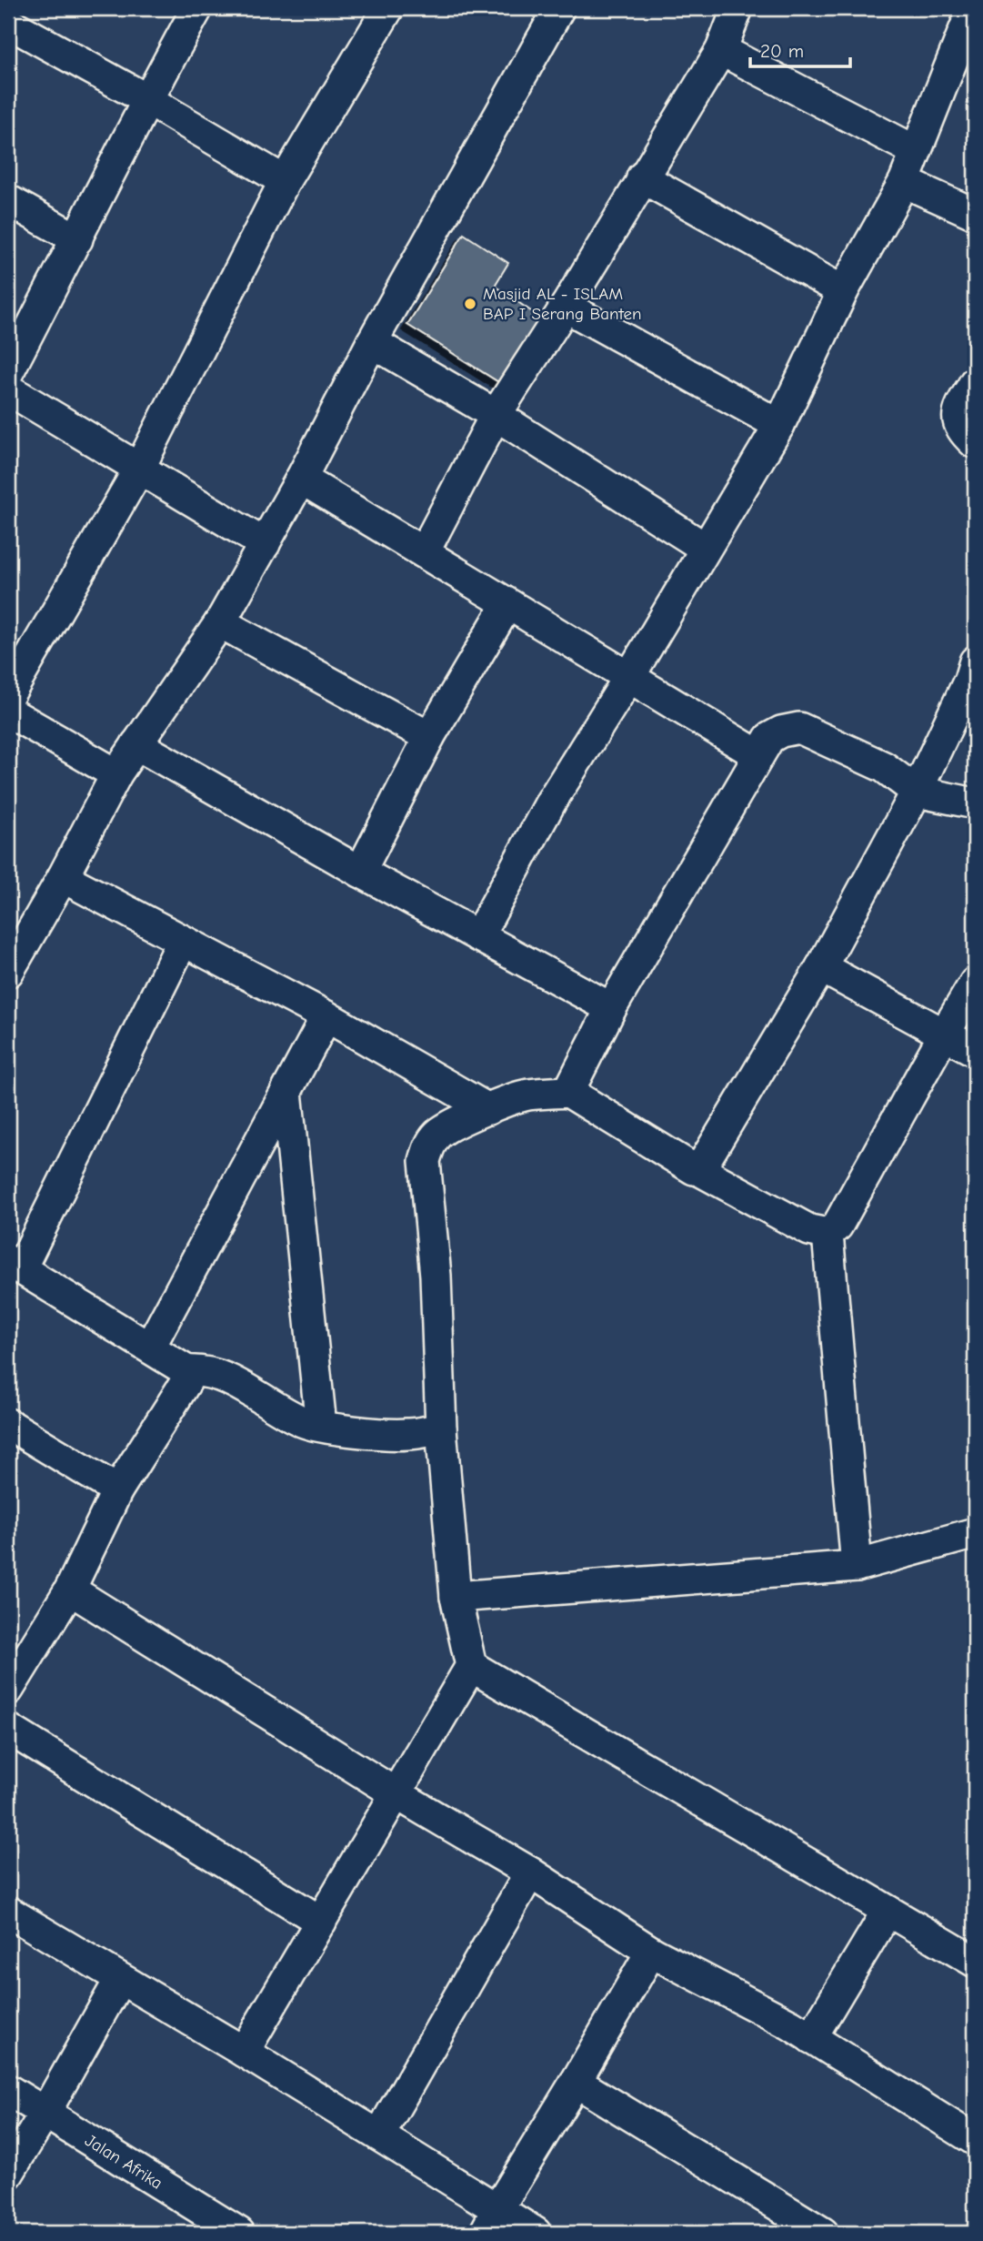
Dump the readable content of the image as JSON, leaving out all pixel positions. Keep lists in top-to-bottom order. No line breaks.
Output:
{"streets":{"street":["Jalan Afrika"]},"places":["Masjid AL - ISLAM BAP I Serang Banten"],"scale_bar":"20 m"}
